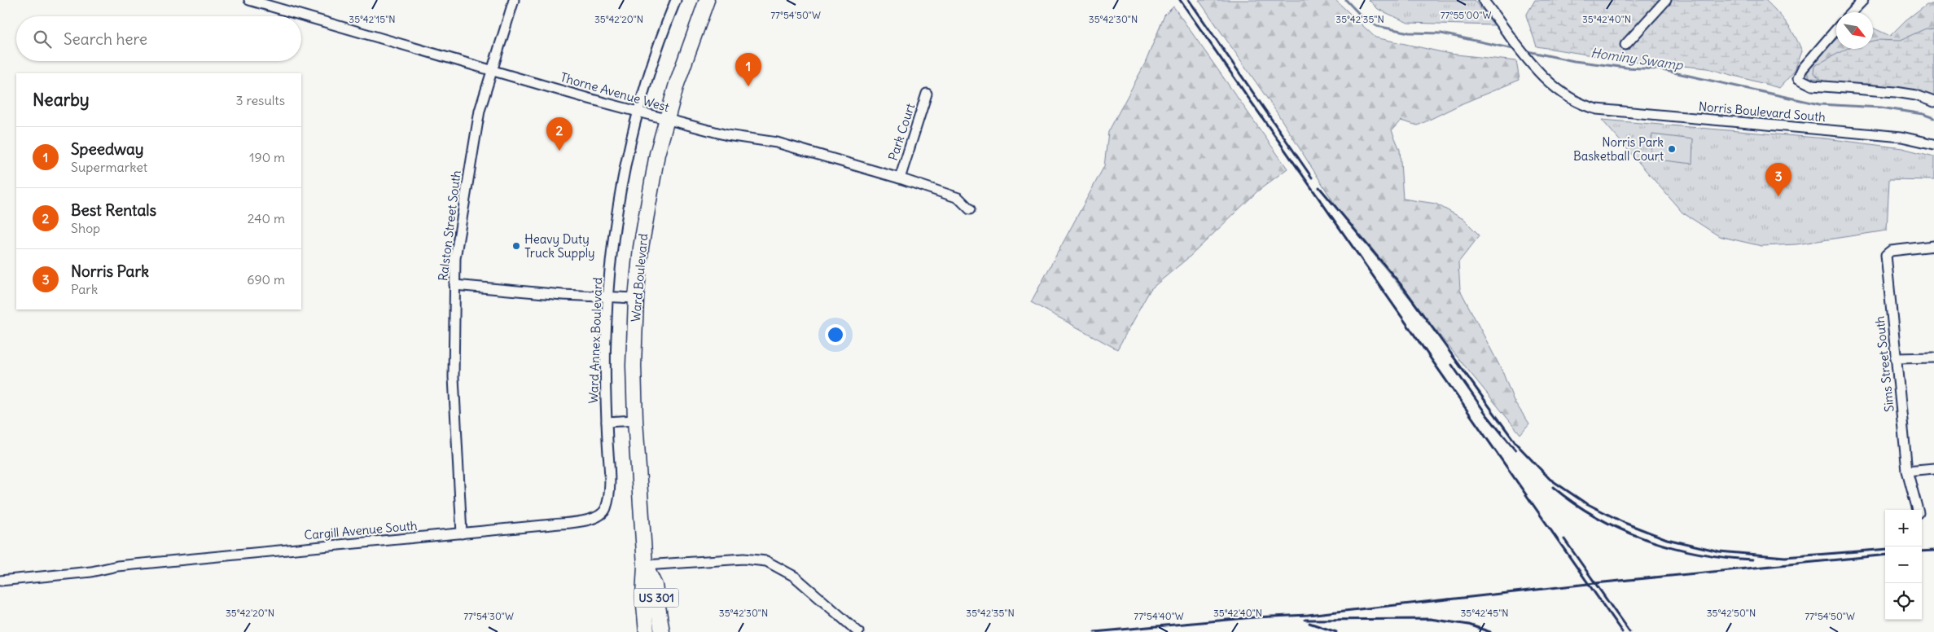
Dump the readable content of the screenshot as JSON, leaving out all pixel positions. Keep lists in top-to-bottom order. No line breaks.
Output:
{"streets":{"highway":["Ward Boulevard","US 301"],"street":["Thorne Avenue West","Norris Boulevard South","Park Court","Ralston Street South","Ward Annex Boulevard","Sims Street South","Cargill Avenue South"]},"crossings":[["Thorne Avenue West","Park Court"],["Thorne Avenue West","Ralston Street South"],["Thorne Avenue West","Ward Boulevard"],["Thorne Avenue West","Ward Annex Boulevard"],["Ralston Street South","Cargill Avenue South"],["Ward Annex Boulevard","Cargill Avenue South"]],"water":["Hominy Swamp"],"places":["Norris Park Basketball Court","Heavy Duty Truck Supply"],"north":"bottom right","page":{"search":"Search here","pins":["1","2","3"],"heading":["Nearby","3 results"],"list":[{"mark":"1","name":"Speedway","note":"Supermarket","value":"190 m"},{"mark":"2","name":"Best Rentals","note":"Shop","value":"240 m"},{"mark":"3","name":"Norris Park","note":"Park","value":"690 m"}],"map_buttons":["+","−"]},"coordinates":["77°54'50\"W","77°55'00\"W","35°42'30\"N","35°42'35\"N","35°42'15\"N","35°42'20\"N","35°42'40\"N","35°42'45\"N","35°42'50\"N","77°54'30\"W","77°54'40\"W"]}
